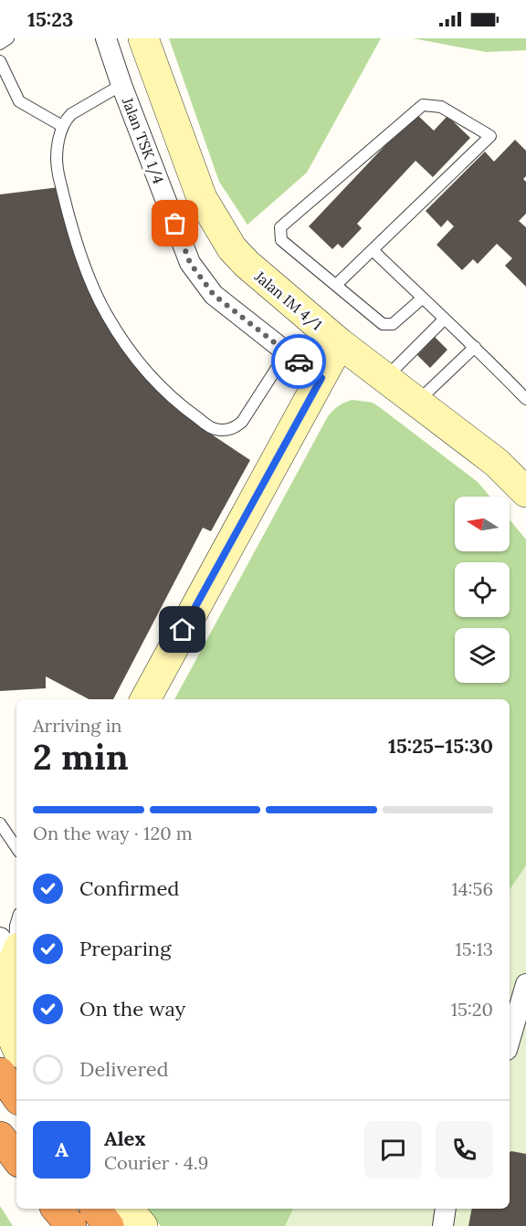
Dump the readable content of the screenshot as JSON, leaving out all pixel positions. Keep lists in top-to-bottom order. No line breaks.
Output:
{"streets":{"street":["Jalan TSK 1/4","Jalan IM 4/1"]},"north":"left","page":{"status":"15:23","heading":["2 min","Arriving in","15:25–15:30"],"panel":["Alex","Courier · 4.9"],"bar":"On the way · 120 m","list":[["Confirmed","14:56"],["Preparing","15:13"],["On the way","15:20"],"Delivered"],"round":"A"}}
